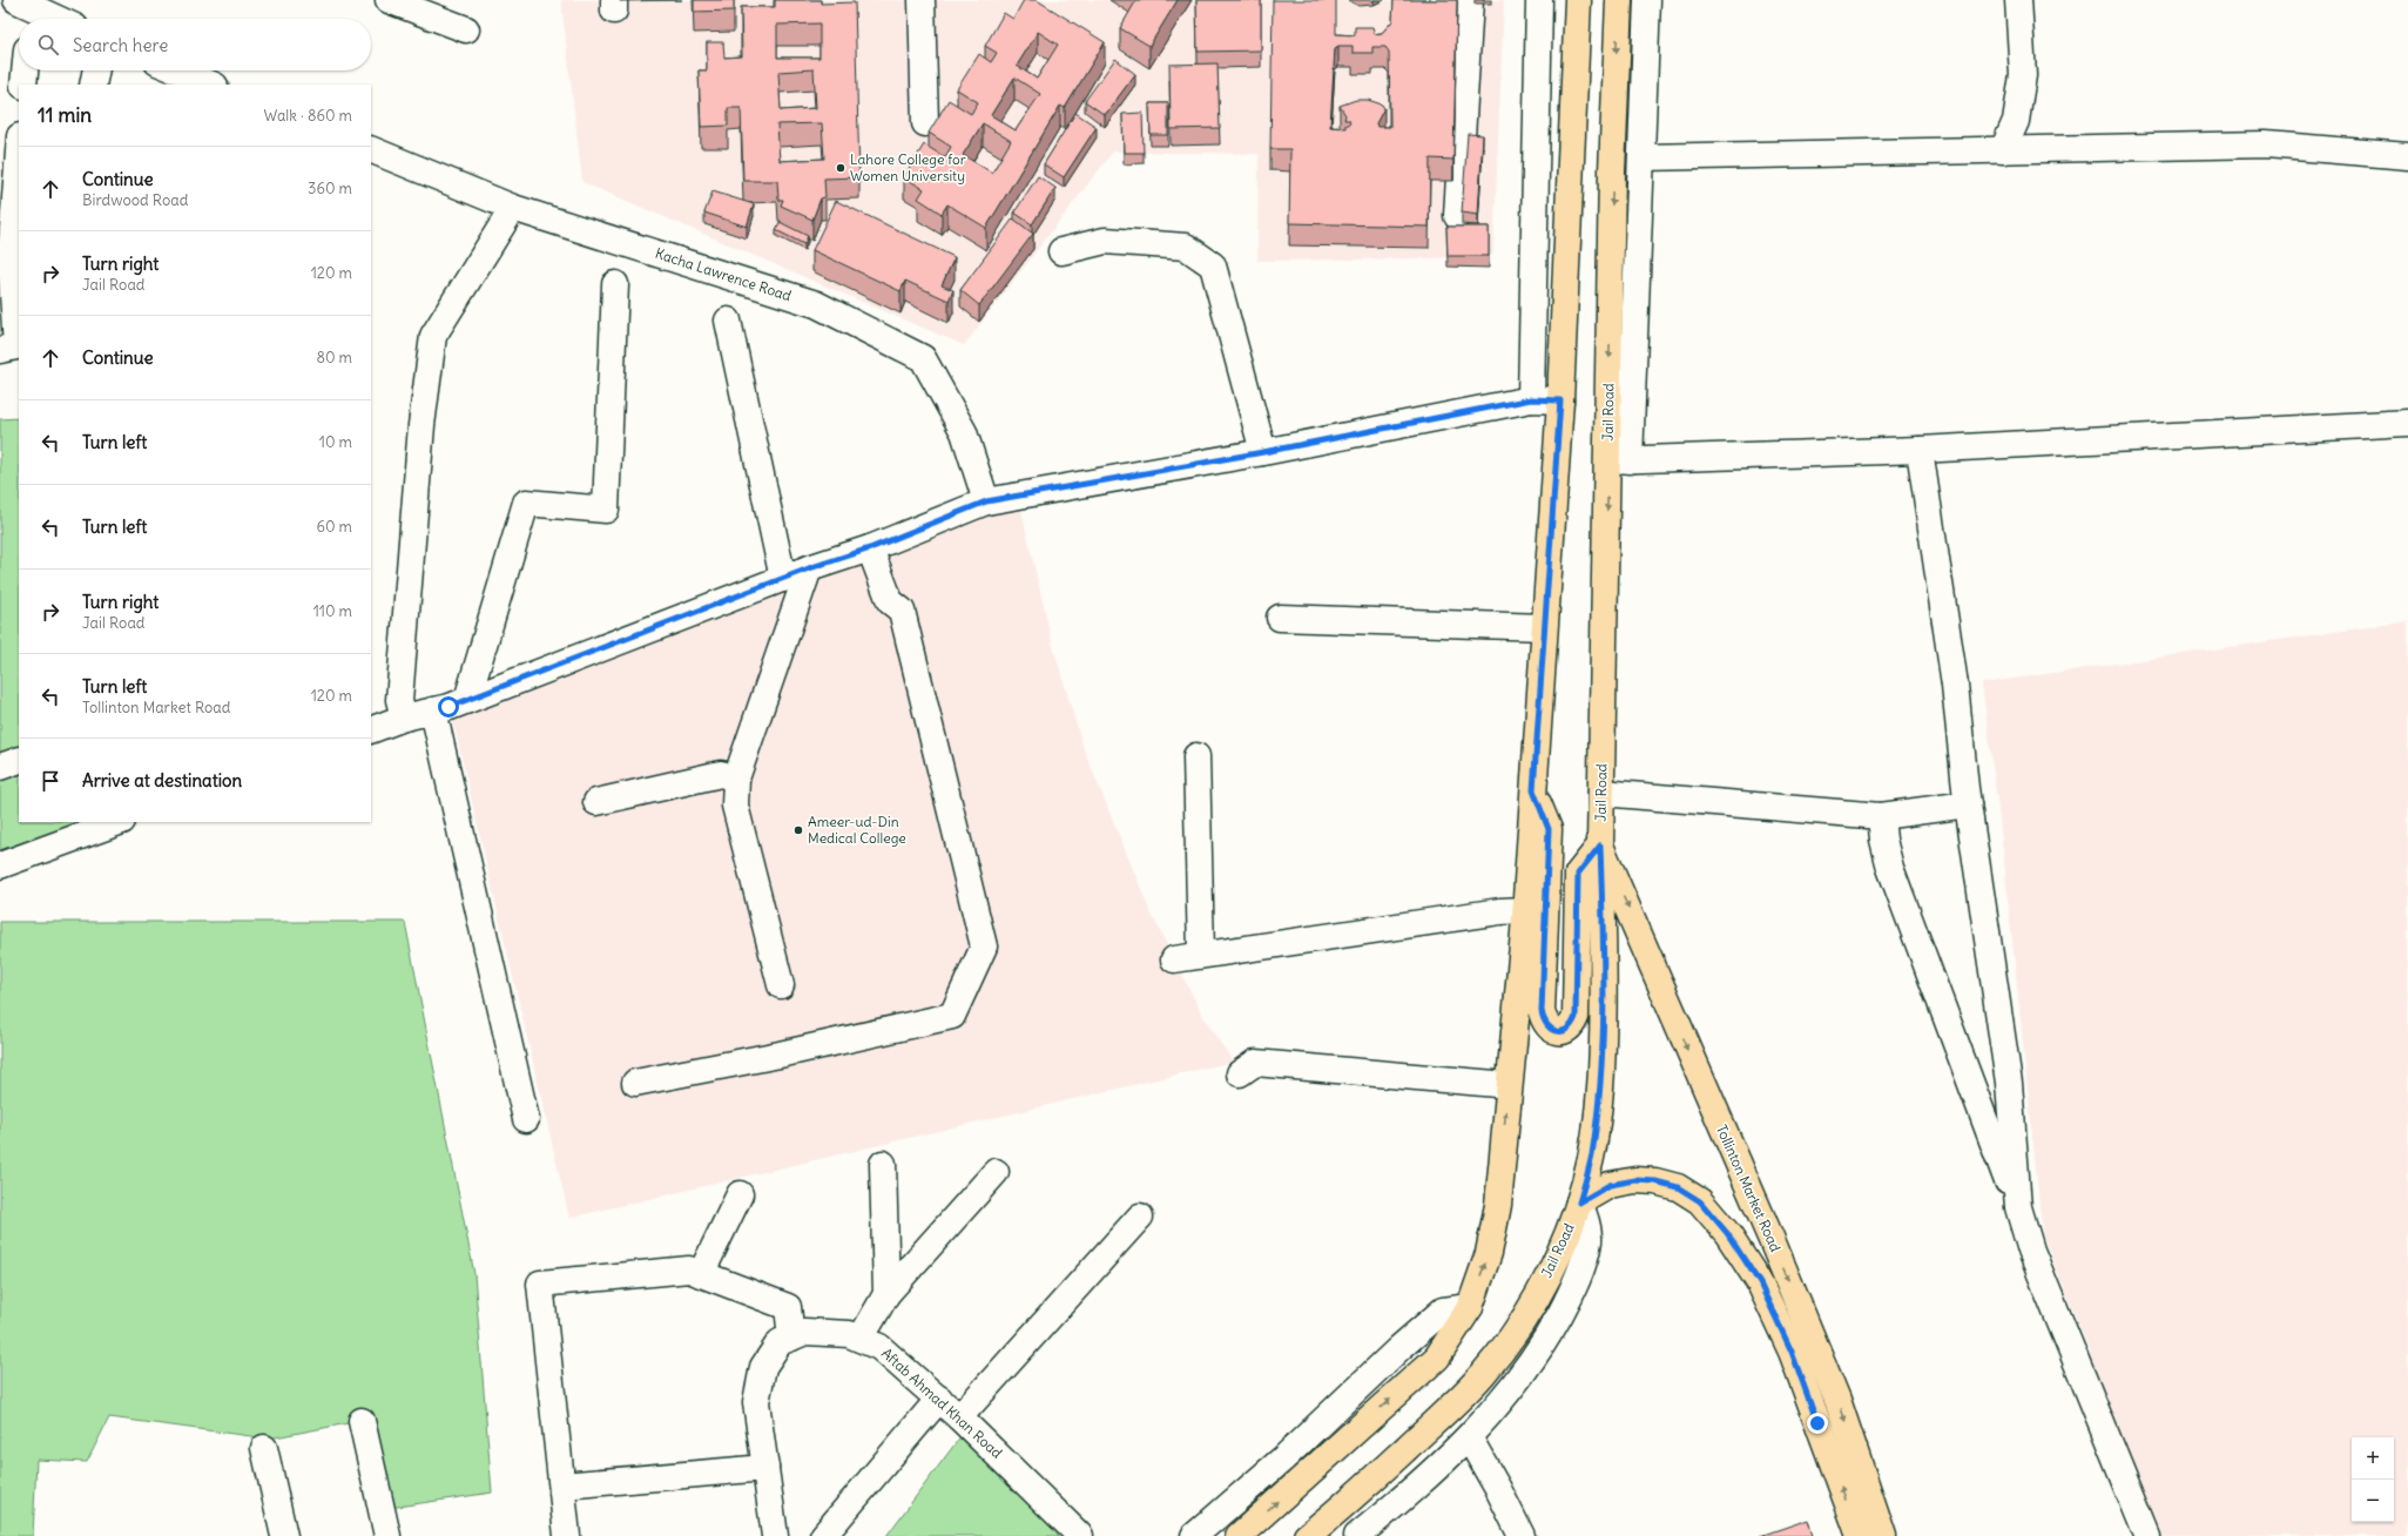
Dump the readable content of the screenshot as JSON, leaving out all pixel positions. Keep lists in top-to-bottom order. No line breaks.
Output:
{"streets":{"main road":["Jail Road","Tollinton Market Road"],"street":["Kacha Lawrence Road","Aftab Ahmad Khan Road"]},"crossings":[["Jail Road","Tollinton Market Road"]],"one_way":["Tollinton Market Road"],"places":["Lahore College for Women University","Ameer-ud-Din Medical College"],"page":{"search":"Search here","heading":["11 min","Walk · 860 m"],"list":[["Continue","Birdwood Road","360 m"],["Turn right","Jail Road","120 m"],["Continue","80 m"],["Turn left","10 m"],["Turn left","60 m"],["Turn right","Jail Road","110 m"],["Turn left","Tollinton Market Road","120 m"],"Arrive at destination"],"map_buttons":["+","−"]}}
